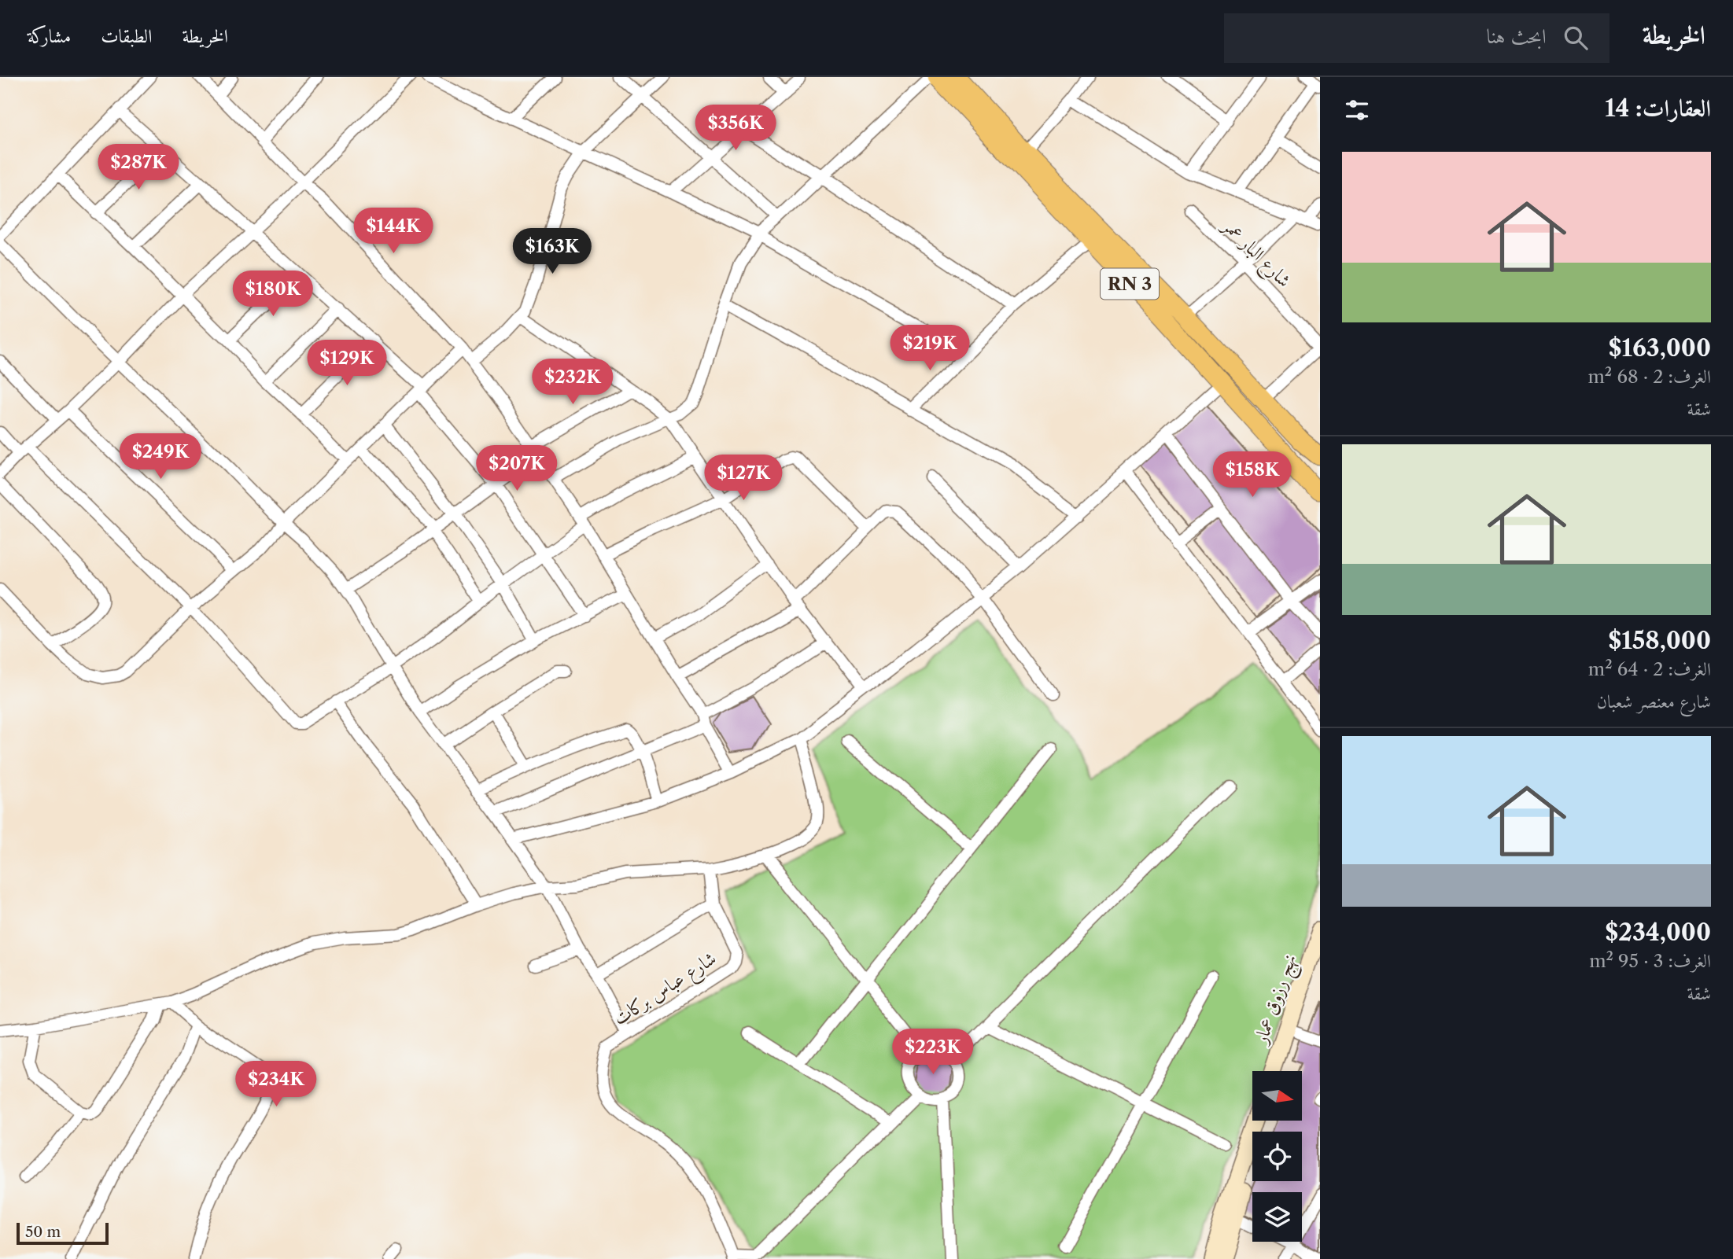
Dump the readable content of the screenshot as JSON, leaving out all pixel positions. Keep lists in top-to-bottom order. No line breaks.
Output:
{"streets":{"main road":["RN 3","نهج رزوق عمار"],"street":["شارع البار عمر","شارع عباس بركات"]},"scale_bar":"50 m","north":"right","page":{"header":"الخريطة","search":"ابحث هنا","nav":["الخريطة","الطبقات","مشاركة"],"heading":"العقارات: 14","price":["$356K","$287K","$144K","$163K","$180K","$219K","$129K","$232K","$249K","$207K","$158K","$127K","$223K","$234K"],"list":[{"name":"$163,000","note":"الغرف: 2 · 68 m² · شقة"},{"name":"$158,000","note":"الغرف: 2 · 64 m² · شارع معنصر شعبان"},{"name":"$234,000","note":"الغرف: 3 · 95 m² · شقة"}],"scale":"50 m"}}
